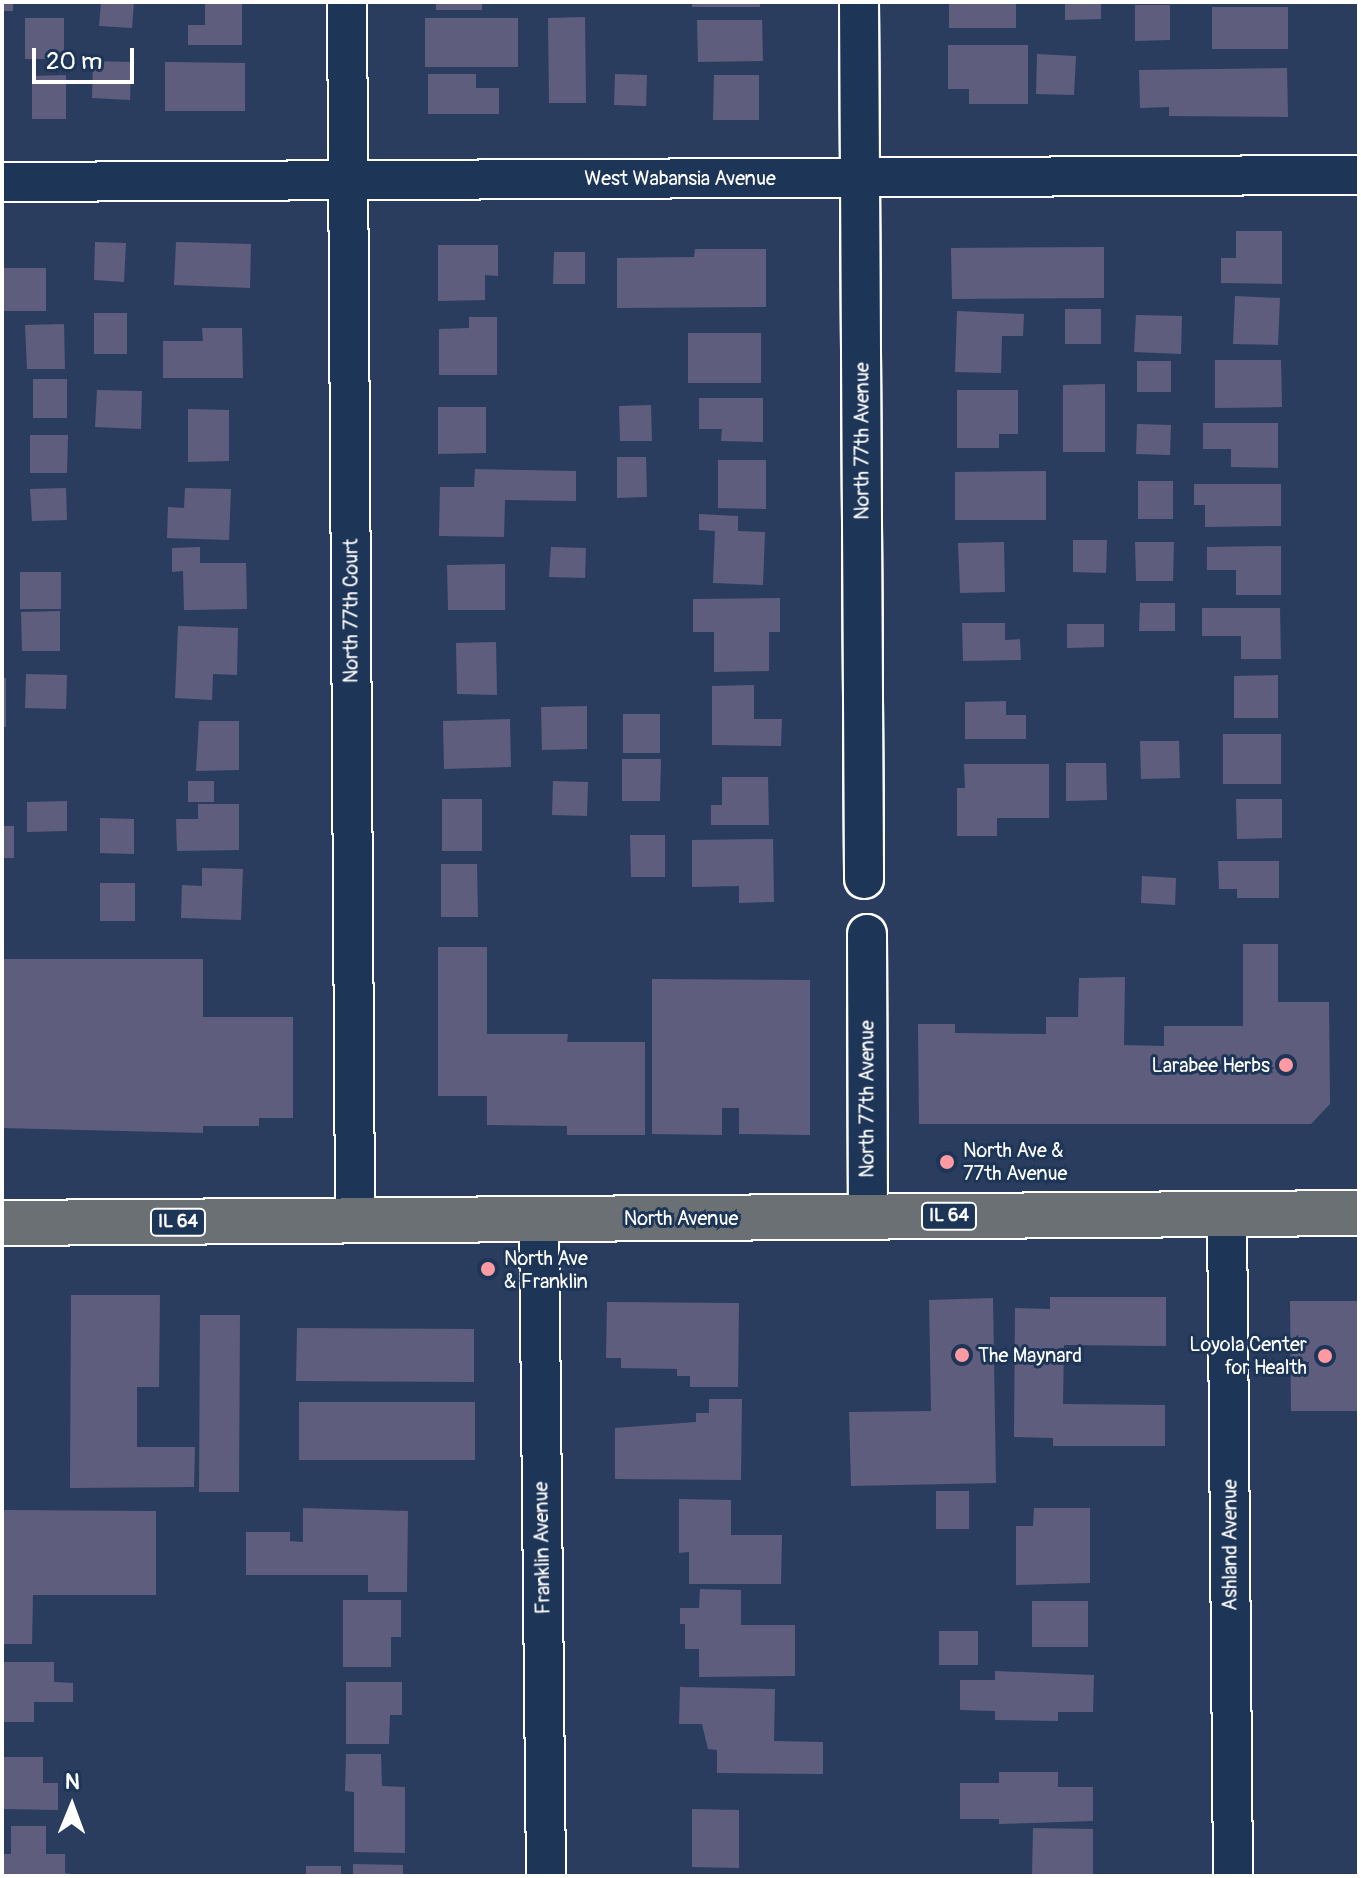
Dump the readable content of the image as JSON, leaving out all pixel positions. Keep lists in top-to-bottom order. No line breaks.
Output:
{"streets":{"main road":["IL 64","North Avenue"],"street":["West Wabansia Avenue","North 77th Avenue","North 77th Court","Ashland Avenue","Franklin Avenue"]},"crossings":[["West Wabansia Avenue","North 77th Avenue"],["West Wabansia Avenue","North 77th Court"],["North 77th Avenue","North Avenue"],["North 77th Court","North Avenue"],["North Avenue","Ashland Avenue"],["North Avenue","Franklin Avenue"]],"places":["Larabee Herbs","North Ave & 77th Avenue","North Ave & Franklin","The Maynard","Loyola Center for Health"],"scale_bar":"20 m","north":"top"}
